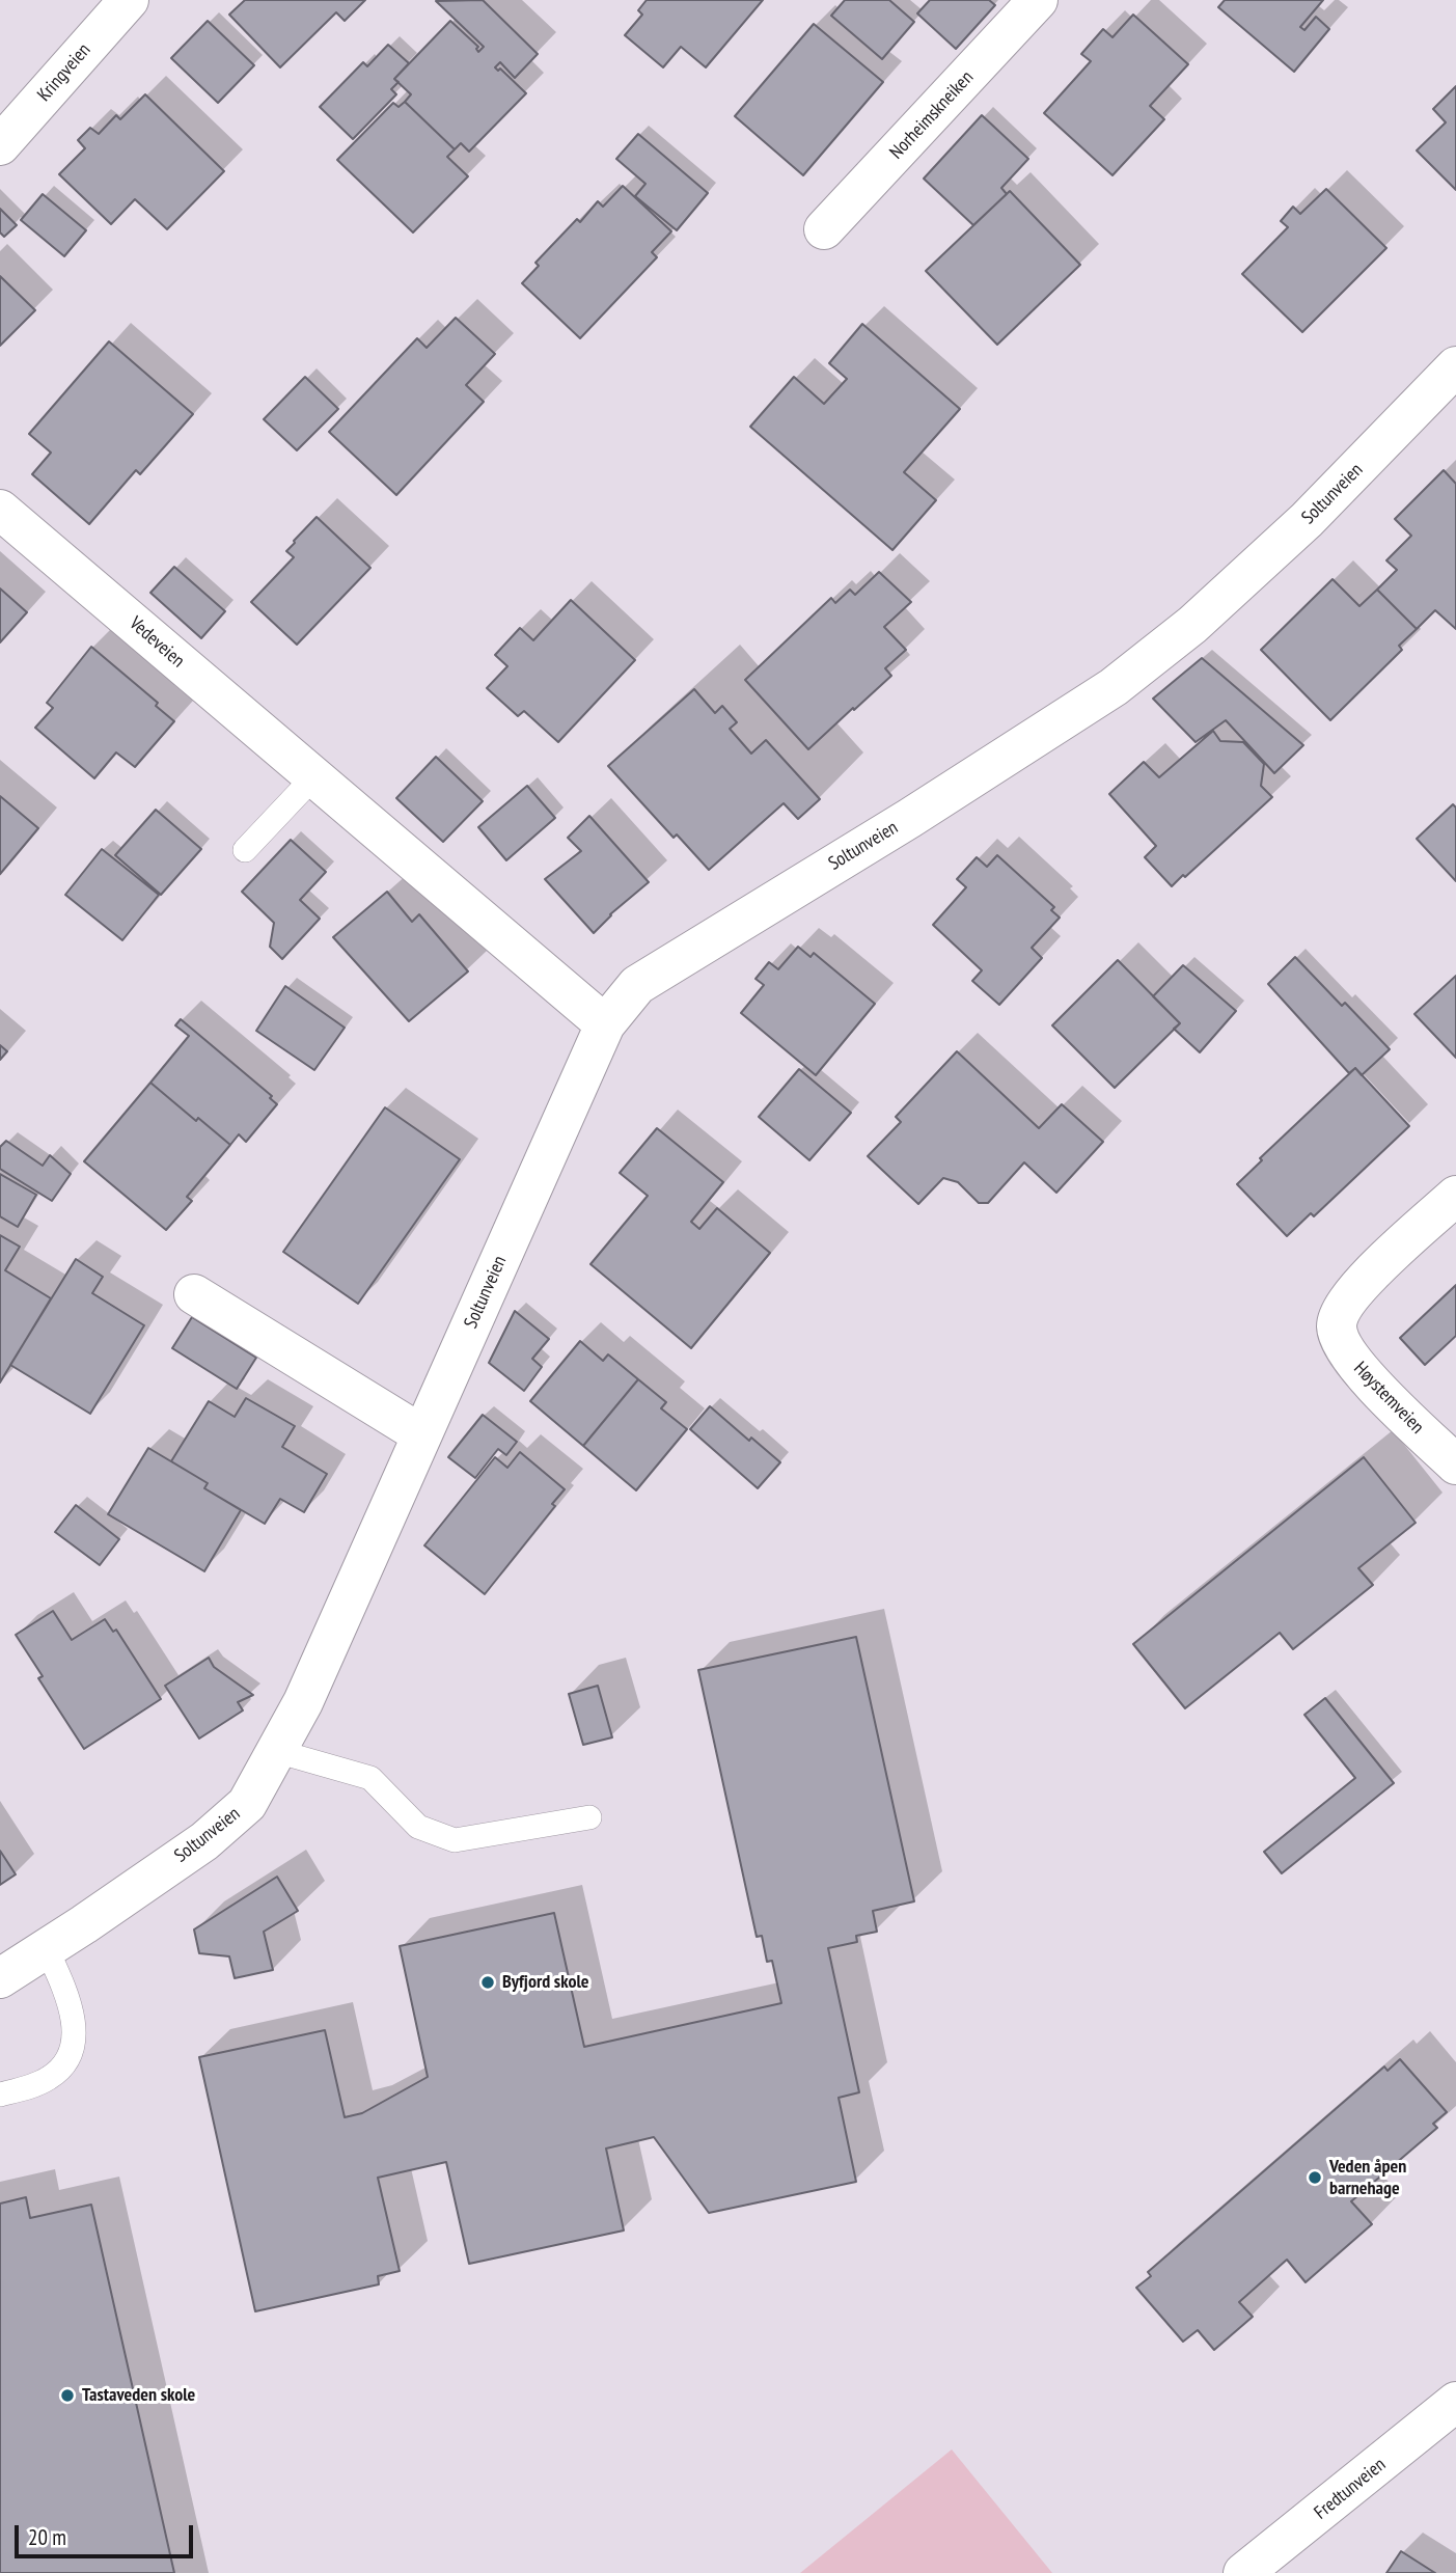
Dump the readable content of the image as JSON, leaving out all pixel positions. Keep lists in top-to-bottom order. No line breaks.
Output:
{"streets":{"street":["Kringveien","Norheimskneiken","Soltunveien","Vedeveien","Høystemveien","Fredtunveien"]},"crossings":[["Soltunveien","Vedeveien"]],"places":["Byfjord skole","Veden åpen barnehage","Tastaveden skole"],"scale_bar":"20 m"}
